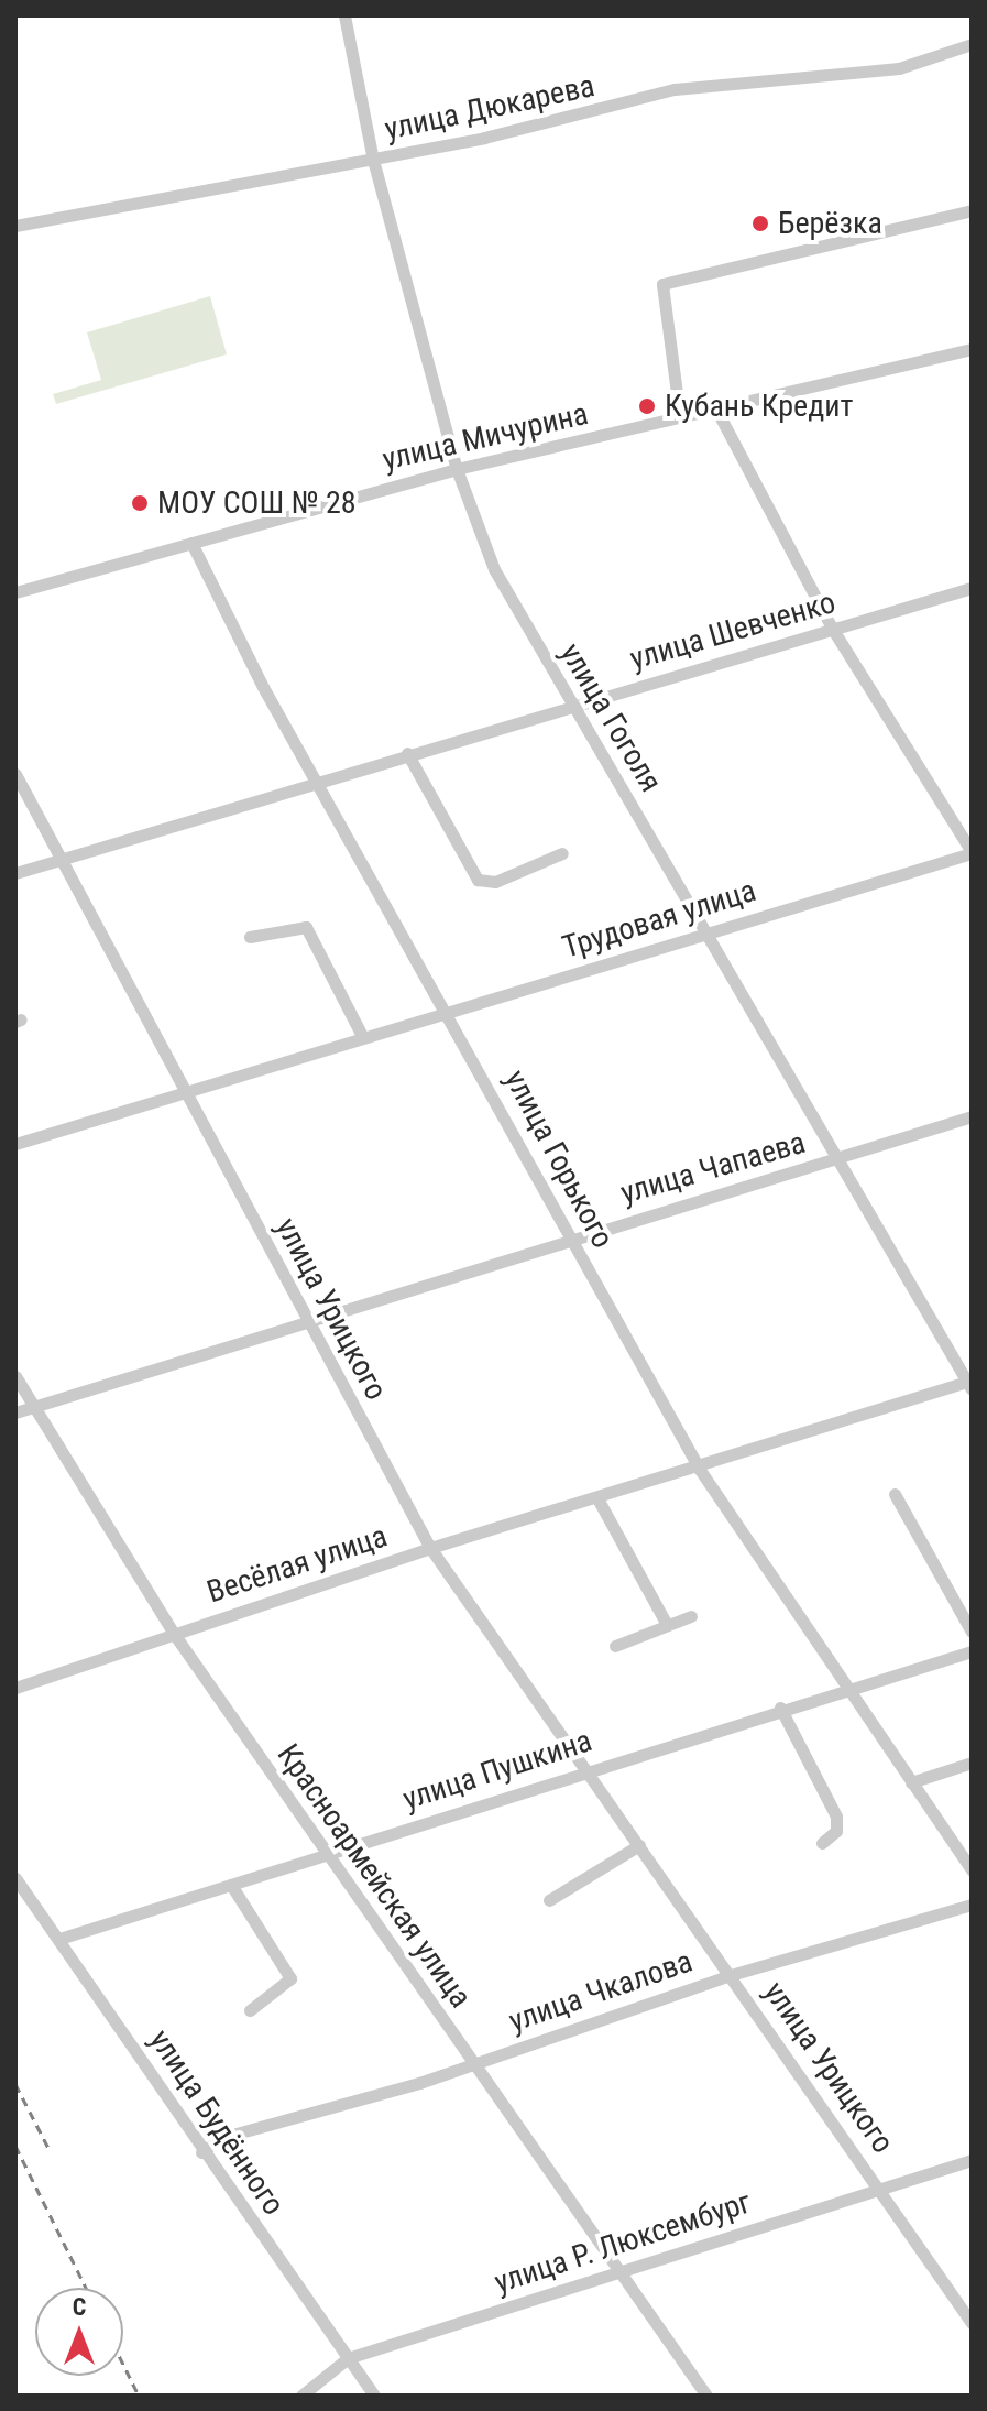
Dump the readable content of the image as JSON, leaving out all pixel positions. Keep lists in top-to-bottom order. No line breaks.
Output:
{"streets":{"street":["улица Дюкарева","улица Мичурина","улица Шевченко","улица Гоголя","Трудовая улица","улица Горького","улица Чапаева","улица Урицкого","Весёлая улица","улица Пушкина","Красноармейская улица","улица Чкалова","улица Будённого","улица Р. Люксембург"]},"crossings":[["улица Дюкарева","улица Гоголя"],["улица Мичурина","улица Гоголя"],["улица Мичурина","улица Горького"],["улица Шевченко","улица Гоголя"],["улица Шевченко","улица Горького"],["улица Шевченко","улица Урицкого"],["улица Гоголя","Трудовая улица"],["улица Гоголя","улица Чапаева"],["улица Гоголя","Весёлая улица"],["Трудовая улица","улица Горького"],["Трудовая улица","улица Урицкого"],["улица Горького","улица Чапаева"],["улица Горького","Весёлая улица"],["улица Горького","улица Пушкина"],["улица Чапаева","улица Урицкого"],["улица Чапаева","Красноармейская улица"],["улица Урицкого","Весёлая улица"],["улица Урицкого","улица Пушкина"],["улица Урицкого","улица Чкалова"],["улица Урицкого","улица Р. Люксембург"],["Весёлая улица","Красноармейская улица"],["улица Пушкина","Красноармейская улица"],["улица Пушкина","улица Будённого"],["Красноармейская улица","улица Чкалова"],["Красноармейская улица","улица Р. Люксембург"],["улица Чкалова","улица Будённого"],["улица Будённого","улица Р. Люксембург"]],"places":["Берёзка","Кубань Кредит","МОУ СОШ № 28"],"north":"top"}
